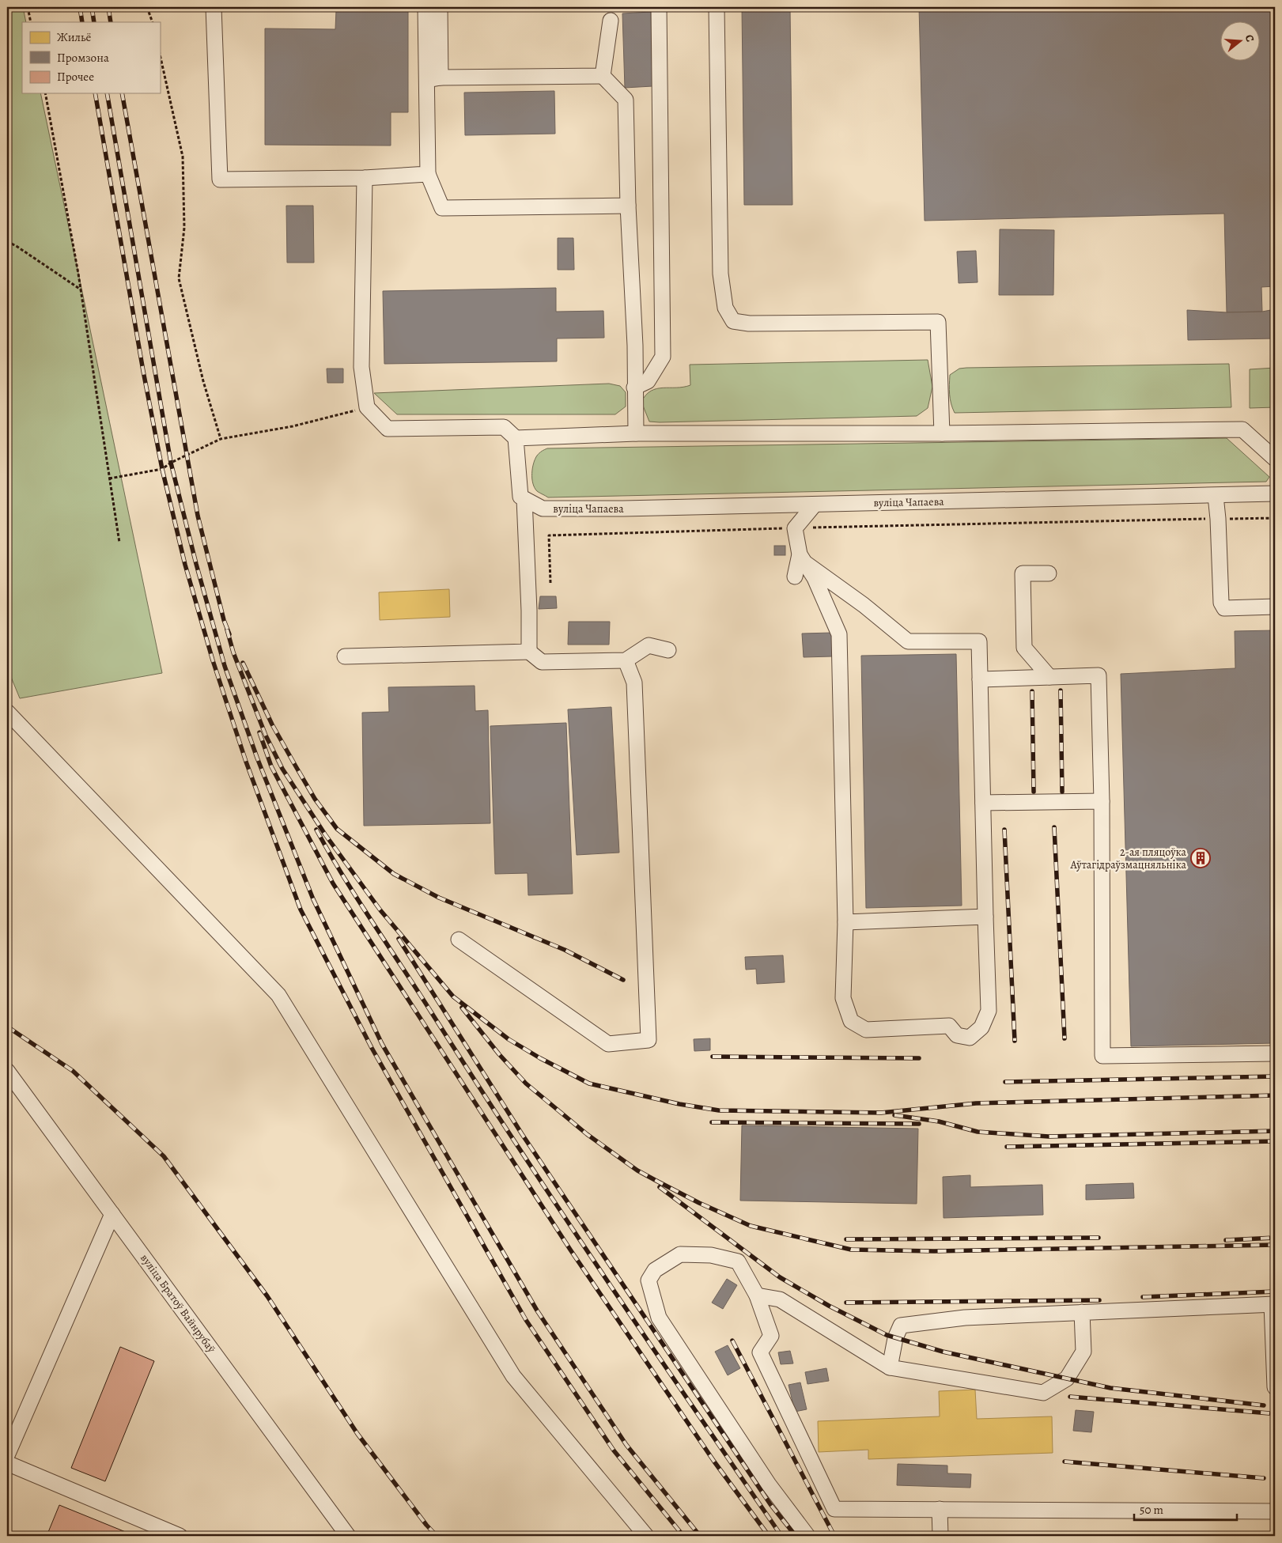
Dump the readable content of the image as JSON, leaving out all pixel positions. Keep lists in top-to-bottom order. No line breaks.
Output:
{"streets":{"street":["вуліца Чапаева","вуліца Братоў Вайнрубаў"]},"places":{"building":["2-ая пляцоўка Аўтагідраўзмацняльніка"]},"legend":["Жильё","Промзона","Прочее"],"scale_bar":"50 m","north":"right"}
